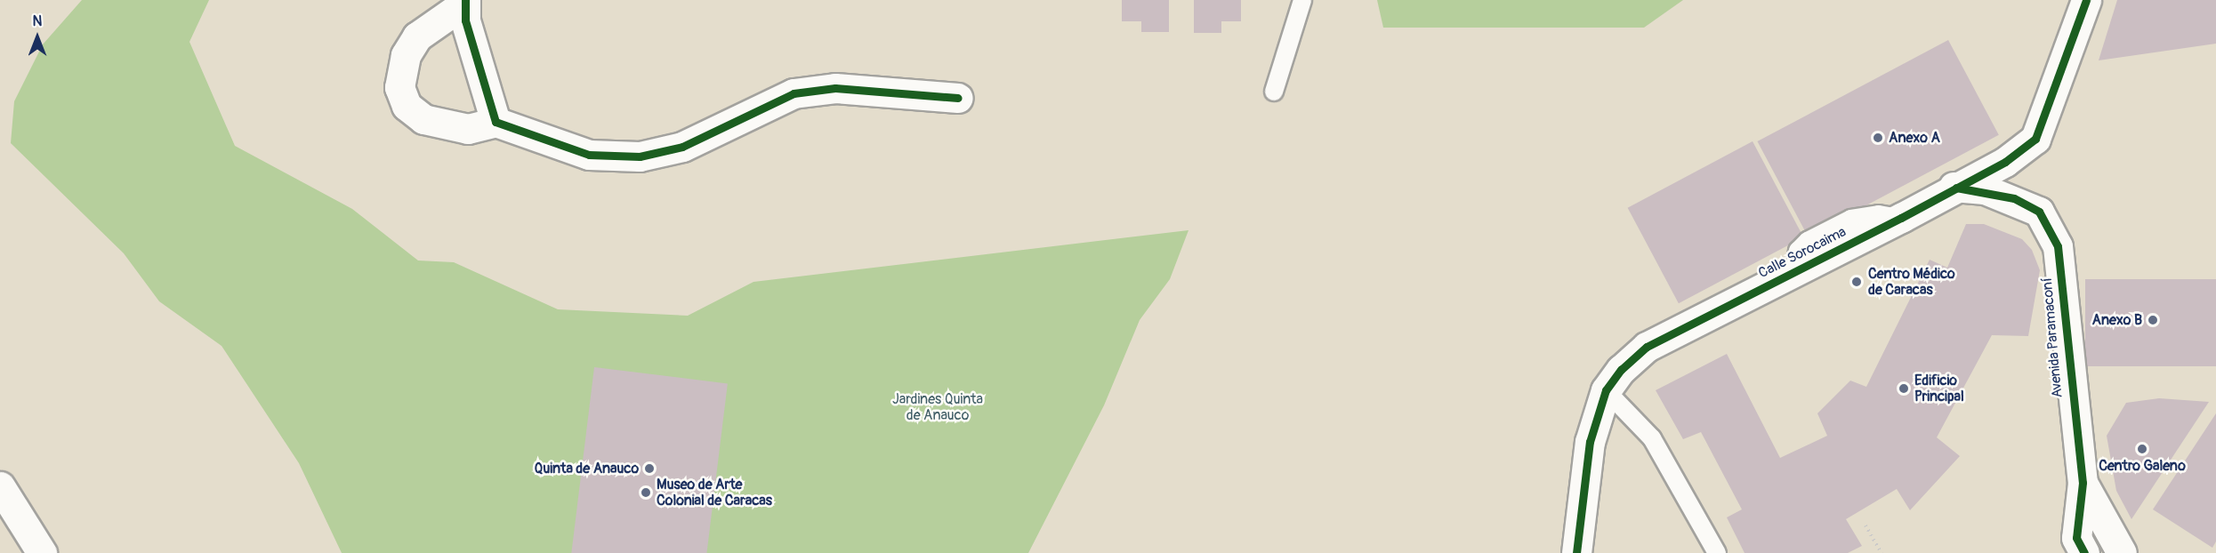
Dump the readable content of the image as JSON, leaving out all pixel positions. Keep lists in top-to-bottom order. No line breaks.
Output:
{"streets":{"street":["Calle Sorocaima","Avenida Paramaconí"]},"crossings":[["Calle Sorocaima","Avenida Paramaconí"]],"parks":["Jardines Quinta de Anauco"],"places":["Anexo A","Centro Médico de Caracas","Anexo B","Edificio Principal","Centro Galeno","Quinta de Anauco","Museo de Arte Colonial de Caracas"],"north":"top"}
